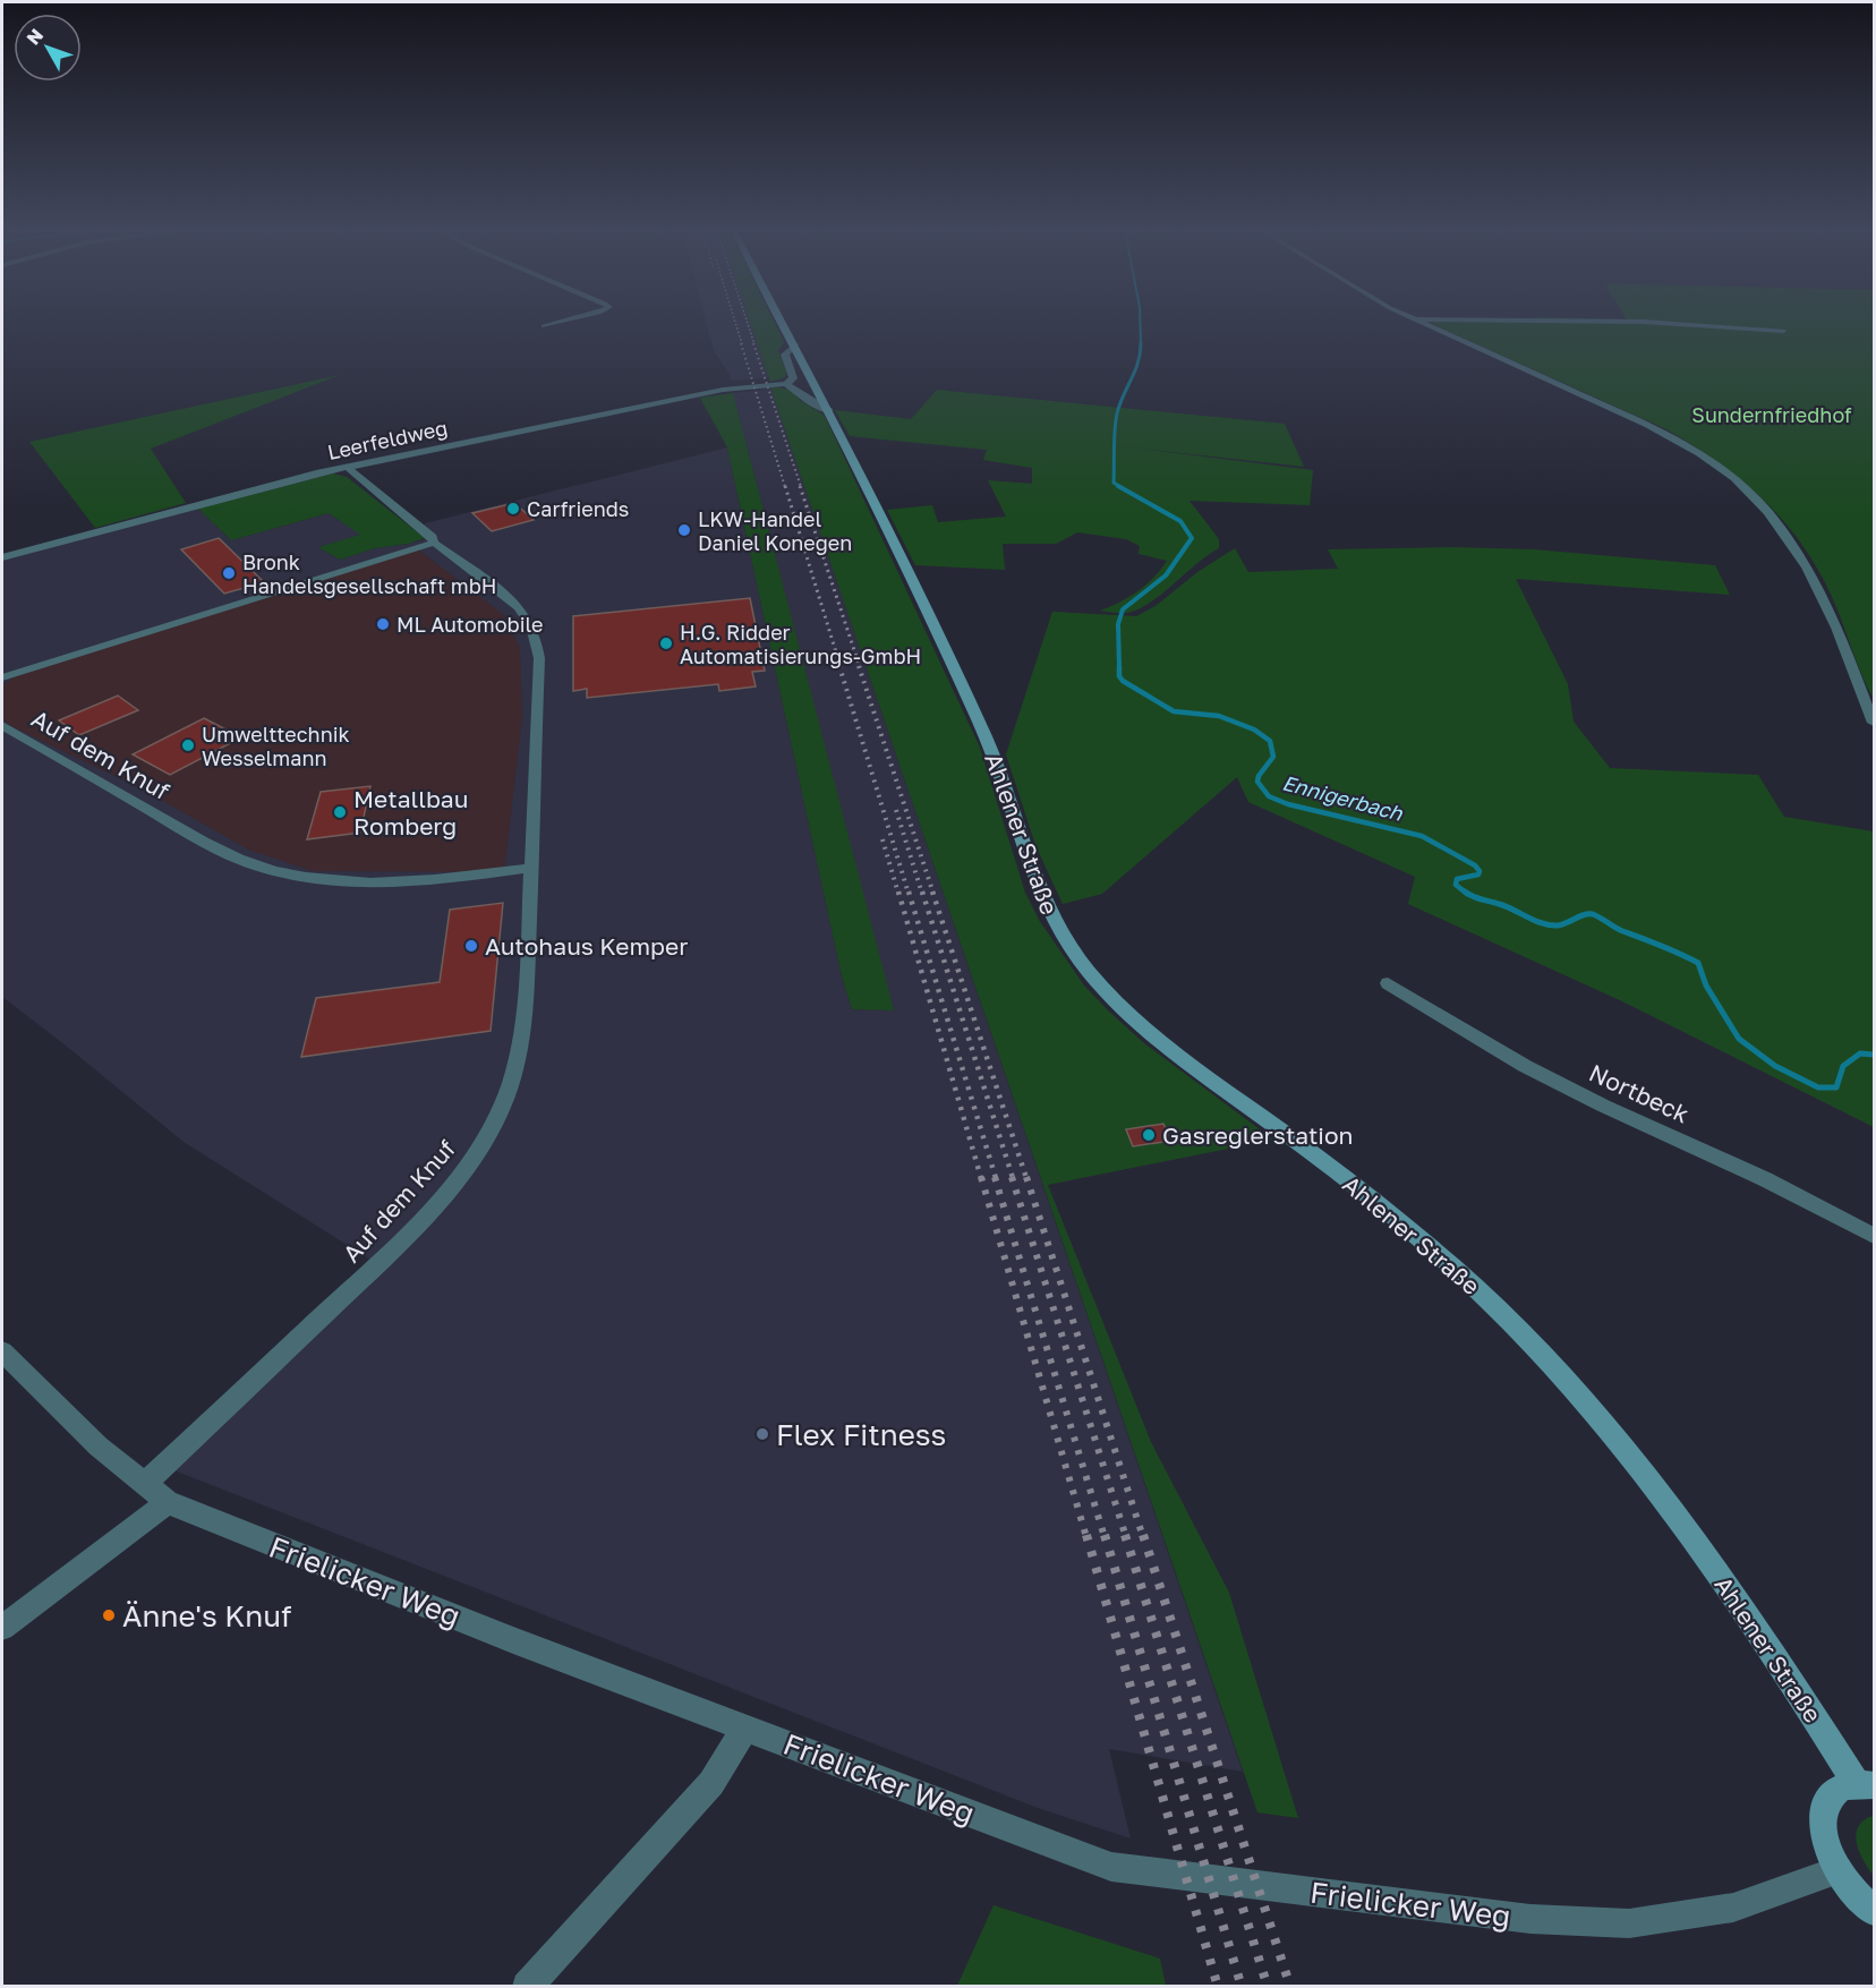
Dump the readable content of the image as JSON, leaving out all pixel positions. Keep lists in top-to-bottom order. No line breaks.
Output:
{"streets":{"main road":["Ahlener Straße"],"street":["Leerfeldweg","Auf dem Knuf","Nortbeck","Frielicker Weg"]},"crossings":[["Leerfeldweg","Auf dem Knuf"],["Auf dem Knuf","Frielicker Weg"]],"water":["Ennigerbach"],"parks":["Sundernfriedhof"],"places":["Carfriends","LKW-Handel Daniel Konegen","Bronk Handelsgesellschaft mbH","ML Automobile","H.G. Ridder Automatisierungs-GmbH","Umwelttechnik Wesselmann","Metallbau Romberg","Autohaus Kemper","Gasreglerstation","Flex Fitness","Änne's Knuf"],"north":"top left"}
